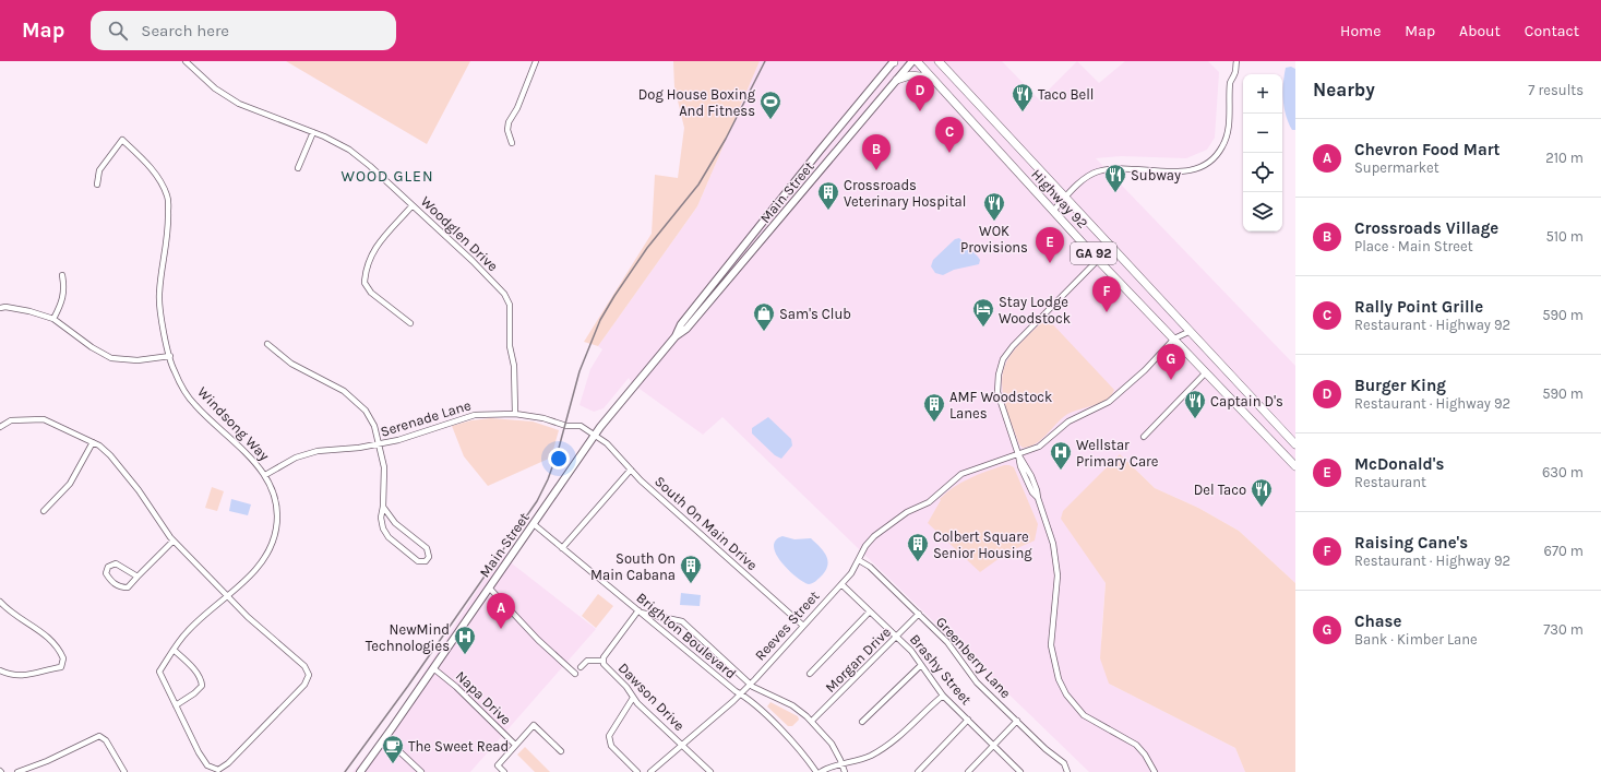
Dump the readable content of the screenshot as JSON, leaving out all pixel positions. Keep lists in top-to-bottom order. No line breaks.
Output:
{"streets":{"main road":["Main Street","Highway 92","GA 92"],"street":["Woodglen Drive","Serenade Lane","Windsong Way","South On Main Drive","Reeves Street","Brighton Boulevard","Greenberry Lane","Morgan Drive","Brashy Street","Dawson Drive","Napa Drive"]},"crossings":[["Main Street","Serenade Lane"],["Main Street","South On Main Drive"],["Main Street","Brighton Boulevard"],["Main Street","Napa Drive"],["Highway 92","Reeves Street"],["Woodglen Drive","Serenade Lane"],["Serenade Lane","Windsong Way"],["Serenade Lane","South On Main Drive"],["South On Main Drive","Reeves Street"],["Reeves Street","Brighton Boulevard"],["Reeves Street","Greenberry Lane"],["Reeves Street","Brashy Street"],["Reeves Street","Dawson Drive"],["Brighton Boulevard","Dawson Drive"],["Greenberry Lane","Morgan Drive"],["Morgan Drive","Brashy Street"]],"districts":["WOOD GLEN"],"places":{"restaurant":["Taco Bell","Subway","WOK Provisions","Captain D's","Del Taco"],"sports":["Dog House Boxing And Fitness"],"building":["Crossroads Veterinary Hospital","AMF Woodstock Lanes","Colbert Square Senior Housing","South On Main Cabana"],"hotel":["Stay Lodge Woodstock"],"shop":["Sam's Club"],"hospital":["Wellstar Primary Care","NewMind Technologies"],"cafe":["The Sweet Read"]},"page":{"header":"Map","search":"Search here","nav":["Home","Map","About","Contact"],"heading":["Nearby","7 results"],"map_buttons":["+","−"],"pins":["D","C","B","E","F","G","A"],"list":[{"mark":"A","name":"Chevron Food Mart","note":"Supermarket","value":"210 m"},{"mark":"B","name":"Crossroads Village","note":"Place · Main Street","value":"510 m"},{"mark":"C","name":"Rally Point Grille","note":"Restaurant · Highway 92","value":"590 m"},{"mark":"D","name":"Burger King","note":"Restaurant · Highway 92","value":"590 m"},{"mark":"E","name":"McDonald's","note":"Restaurant","value":"630 m"},{"mark":"F","name":"Raising Cane's","note":"Restaurant · Highway 92","value":"670 m"},{"mark":"G","name":"Chase","note":"Bank · Kimber Lane","value":"730 m"}]}}
